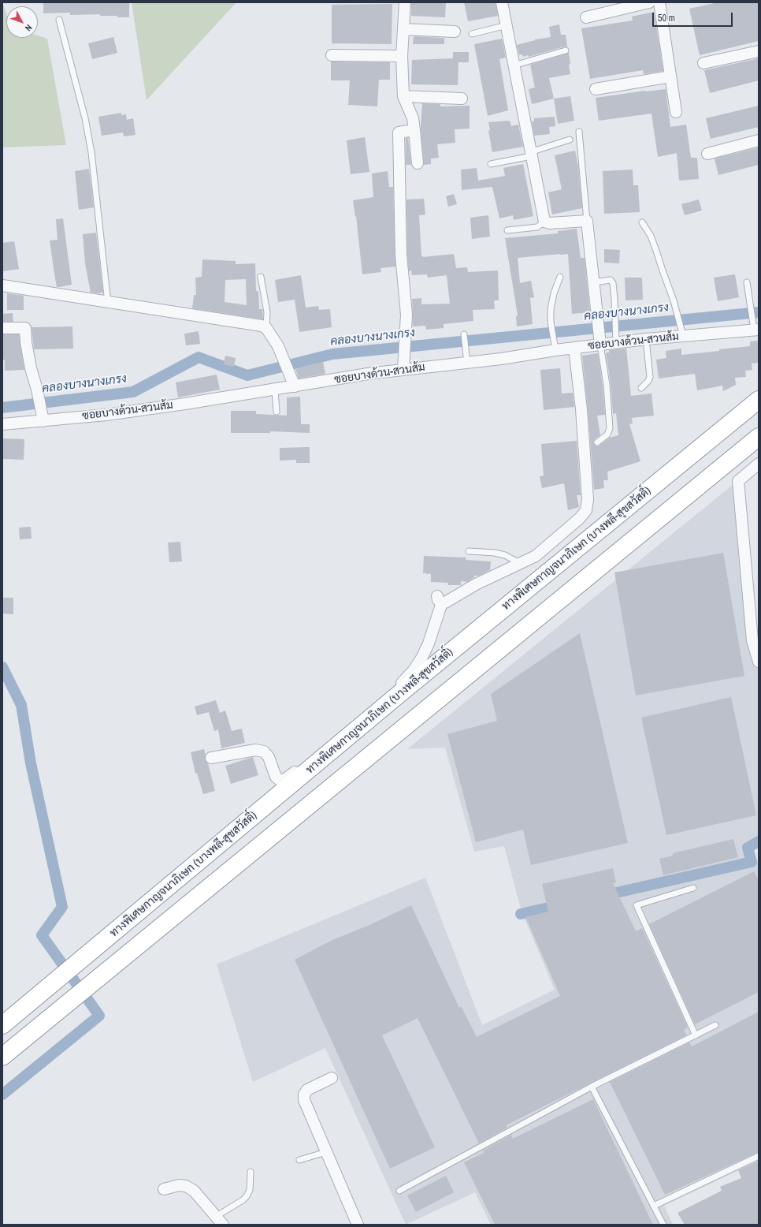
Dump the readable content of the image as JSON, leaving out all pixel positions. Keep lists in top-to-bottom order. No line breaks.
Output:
{"streets":{"highway":["ทางพิเศษกาญจนาภิเษก (บางพลี-สุขสวัสดิ์)"],"street":["ซอยบางด้วน-สวนส้ม"]},"water":["คลองบางนางเกรง"],"scale_bar":"50 m","north":"bottom right"}
